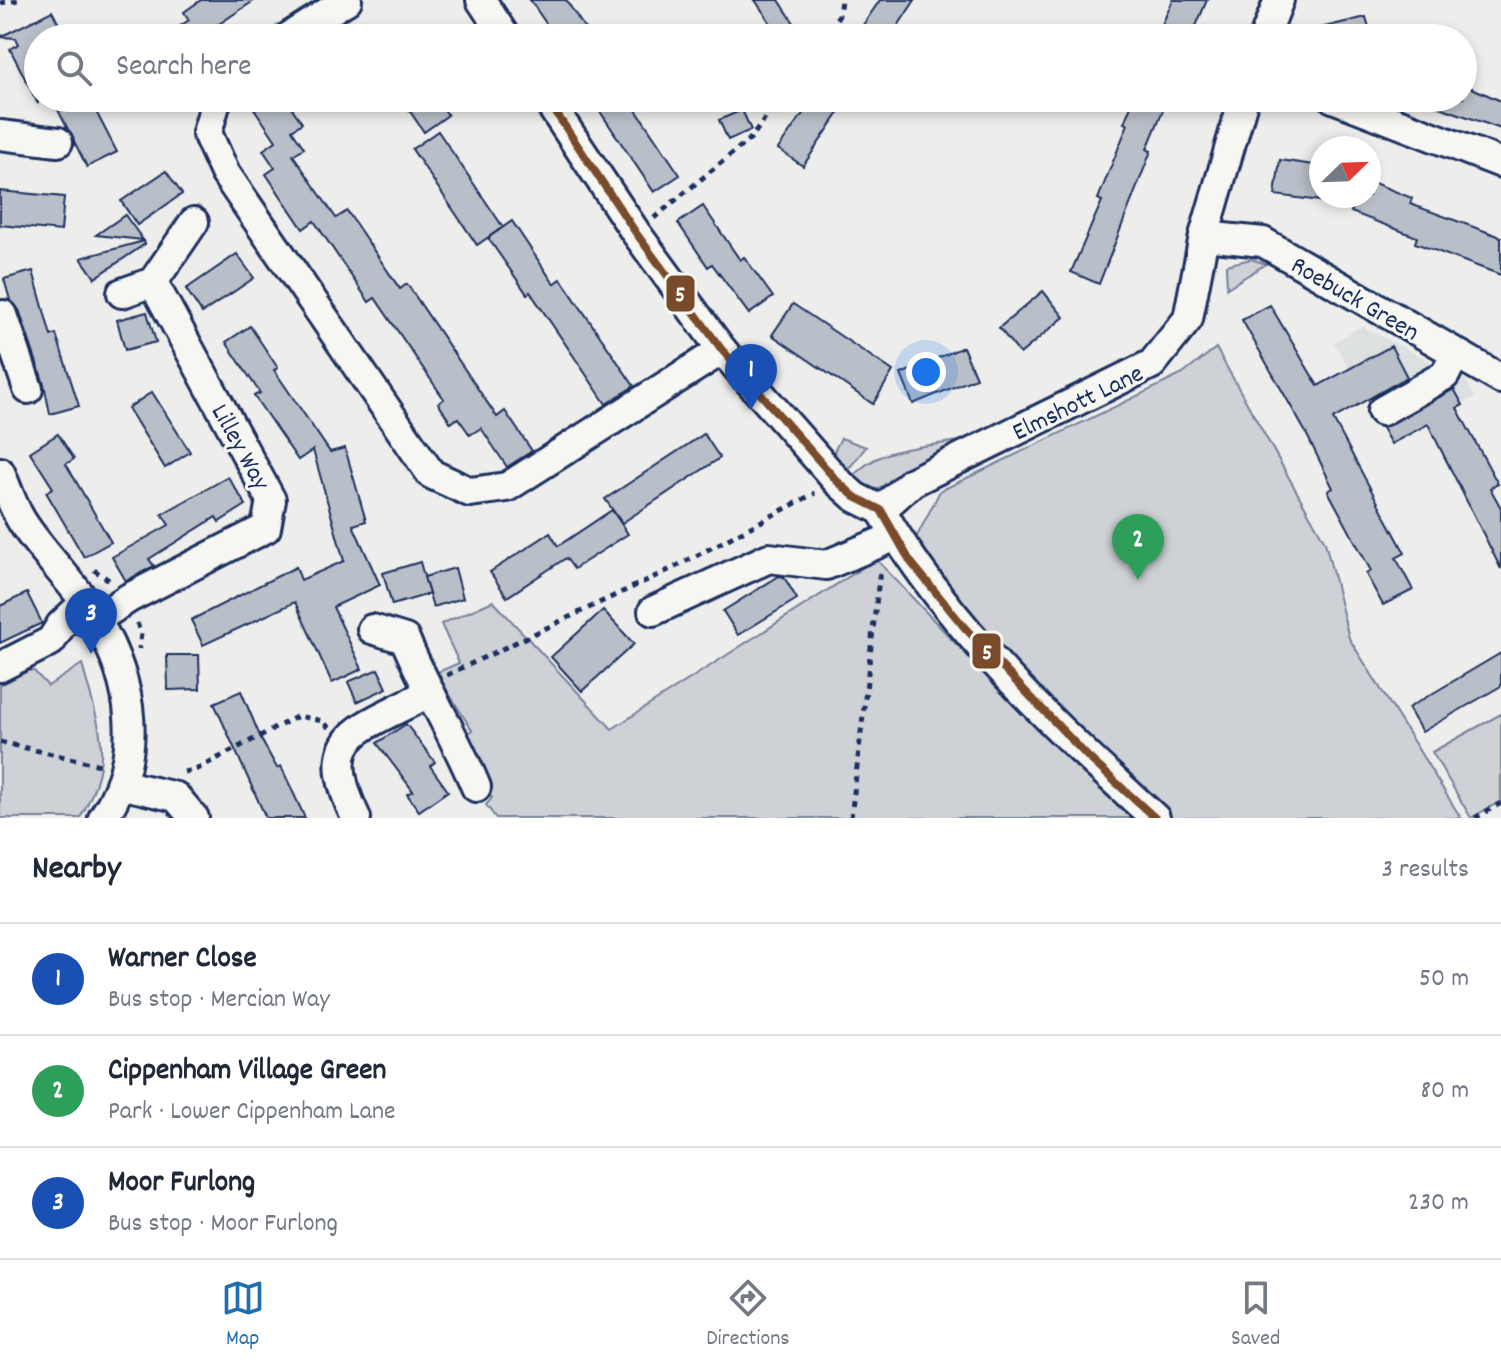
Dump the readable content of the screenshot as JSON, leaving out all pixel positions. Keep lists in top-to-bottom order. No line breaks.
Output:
{"streets":{"street":["Roebuck Green","Elmshott Lane","Lilley Way"]},"crossings":[["Roebuck Green","Elmshott Lane"]],"lines":["transit line 5"],"north":"top right","page":{"search":"Search here","pins":["1","2","3"],"heading":["Nearby","3 results"],"list":[{"mark":"1","name":"Warner Close","note":"Bus stop · Mercian Way","value":"50 m"},{"mark":"2","name":"Cippenham Village Green","note":"Park · Lower Cippenham Lane","value":"80 m"},{"mark":"3","name":"Moor Furlong","note":"Bus stop · Moor Furlong","value":"230 m"}],"nav":["Map","Directions","Saved"]}}
